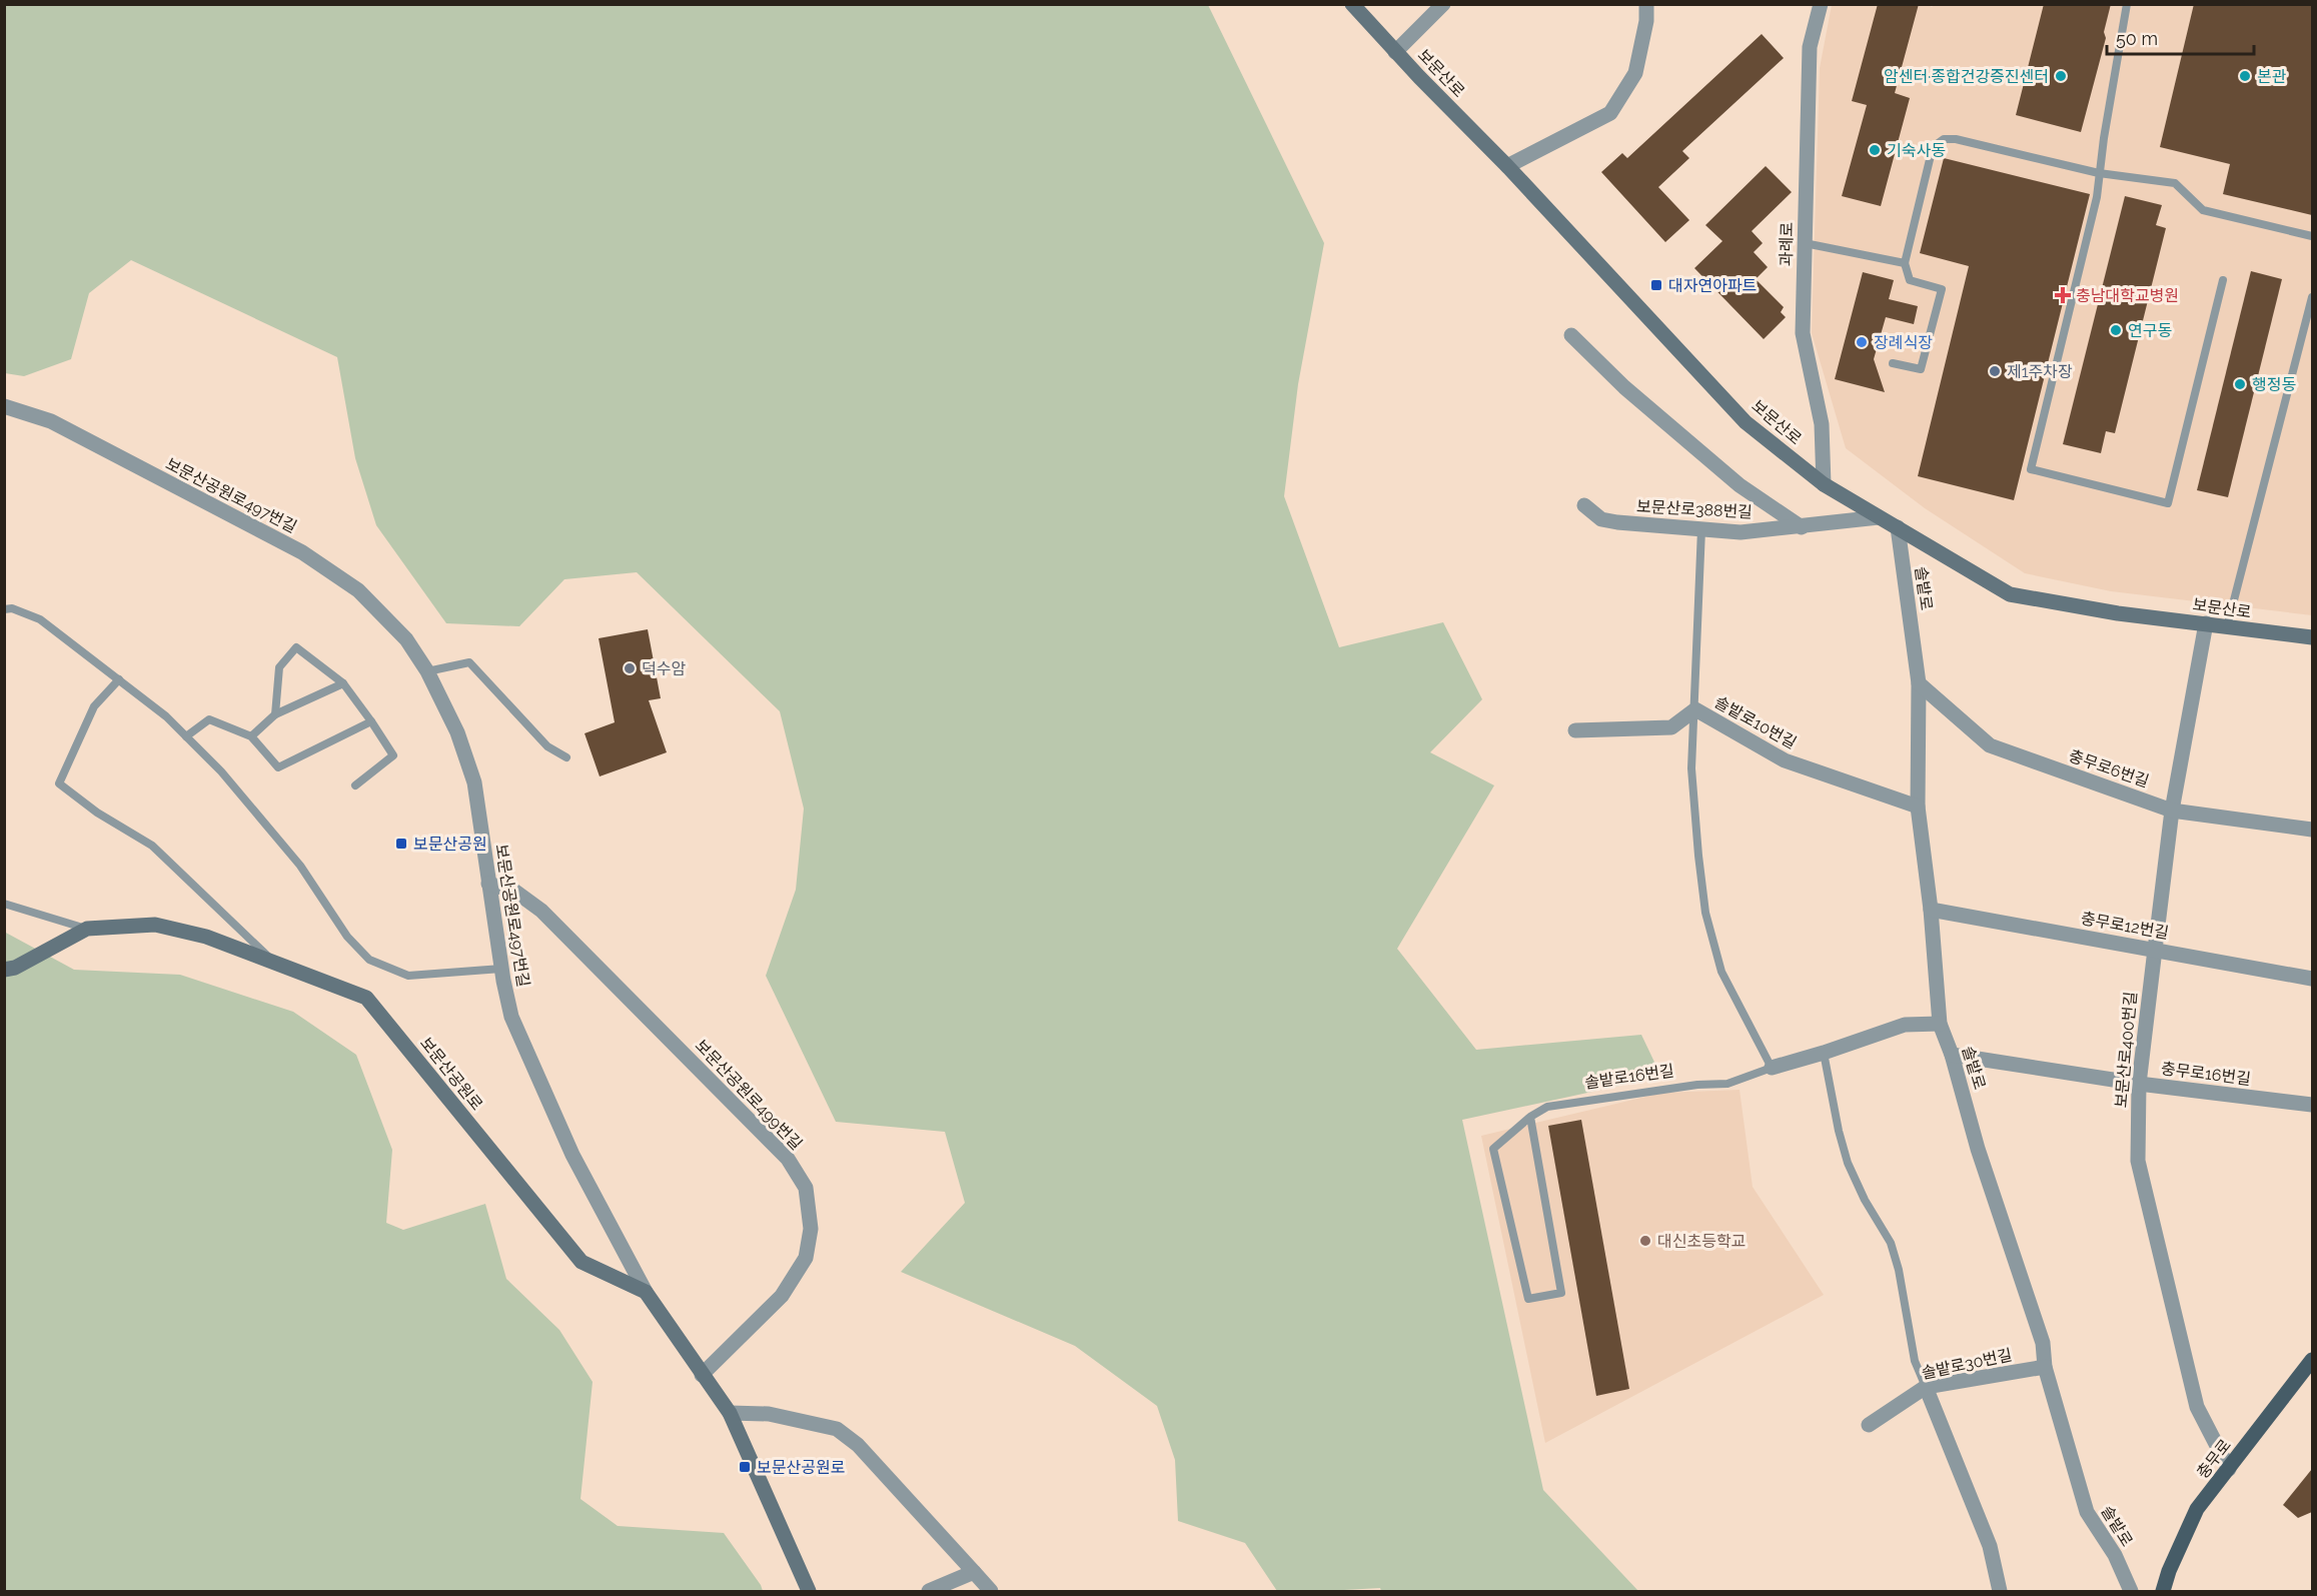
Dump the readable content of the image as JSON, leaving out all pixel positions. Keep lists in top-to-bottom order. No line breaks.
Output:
{"streets":{"main road":["보문산로","보문산공원로","충무로"],"street":["과례로","보문산공원로497번길","보문산로388번길","솔밭로","솔밭로10번길","충무로6번길","충무로12번길","보문산로400번길","충무로16번길","솔밭로16번길","보문산공원로499번길","솔밭로30번길"]},"crossings":[["보문산로","과례로"],["보문산로","보문산로388번길"],["보문산로","솔밭로"],["보문산로","보문산로400번길"],["보문산공원로497번길","보문산공원로"],["보문산공원로497번길","보문산공원로499번길"],["솔밭로","솔밭로10번길"],["솔밭로","충무로6번길"],["솔밭로","충무로12번길"],["솔밭로","충무로16번길"],["솔밭로","솔밭로16번길"],["솔밭로","솔밭로30번길"],["충무로6번길","보문산로400번길"],["충무로12번길","보문산로400번길"],["보문산로400번길","충무로16번길"],["보문산로400번길","충무로"]],"places":{"other":["암센터·종합건강증진센터","본관","기숙사동","연구동","장례식장","제1주차장","행정동","덕수암","대신초등학교"],"transit":["대자연아파트","보문산공원","보문산공원로"],"health":["충남대학교병원"]},"scale_bar":"50 m"}
